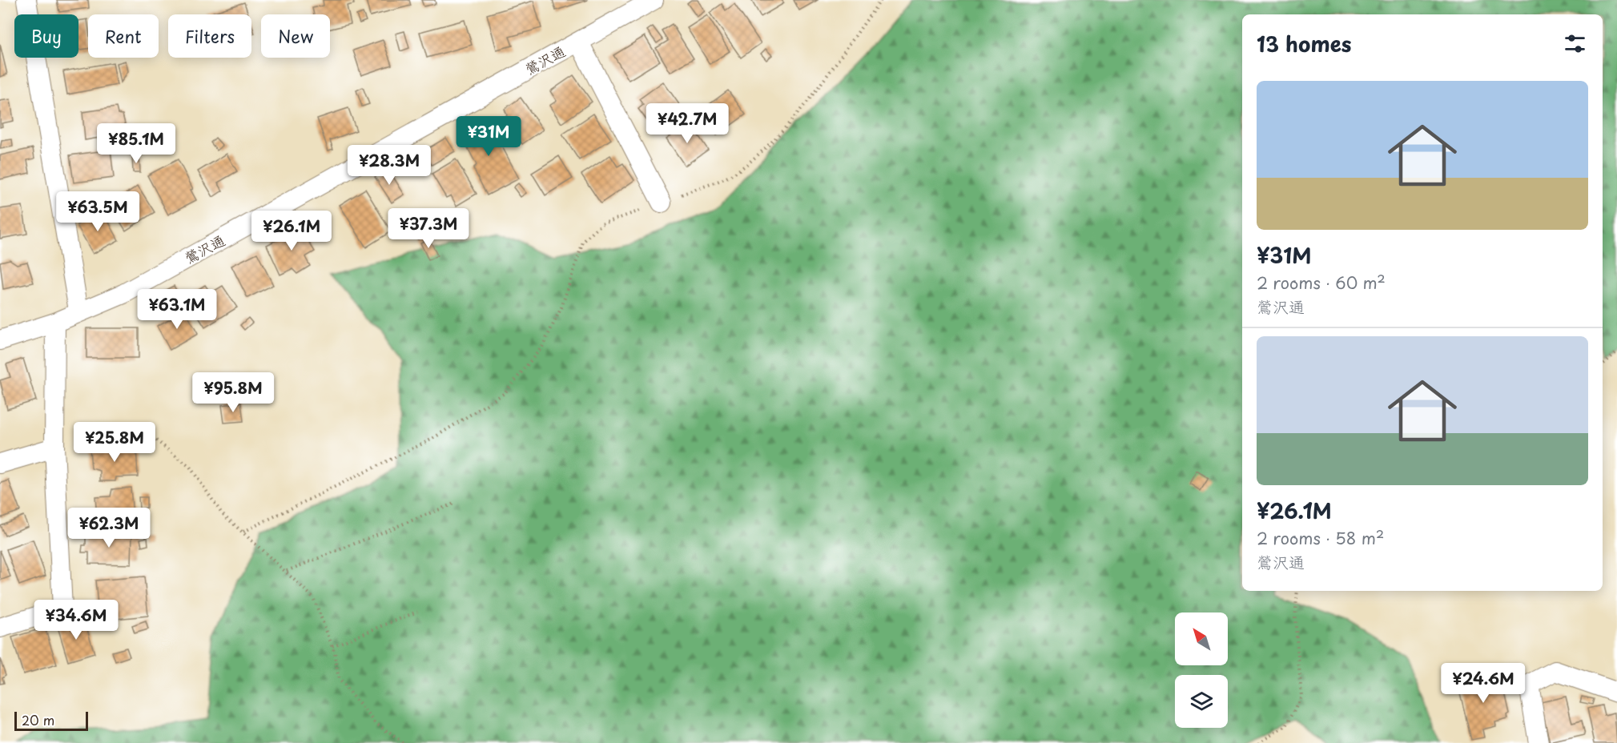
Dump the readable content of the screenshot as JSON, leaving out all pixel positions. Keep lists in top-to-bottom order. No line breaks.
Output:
{"streets":{"street":["鶯沢通"]},"scale_bar":"20 m","north":"top left","page":{"chip":["Buy","Rent","Filters","New"],"heading":"13 homes","list":[{"name":"¥31M","note":"2 rooms · 60 m² · 鶯沢通"},{"name":"¥26.1M","note":"2 rooms · 58 m² · 鶯沢通"}],"price":["¥42.7M","¥31M","¥85.1M","¥28.3M","¥63.5M","¥37.3M","¥26.1M","¥63.1M","¥95.8M","¥25.8M","¥62.3M","¥34.6M","¥24.6M"],"scale":"20 m"}}
